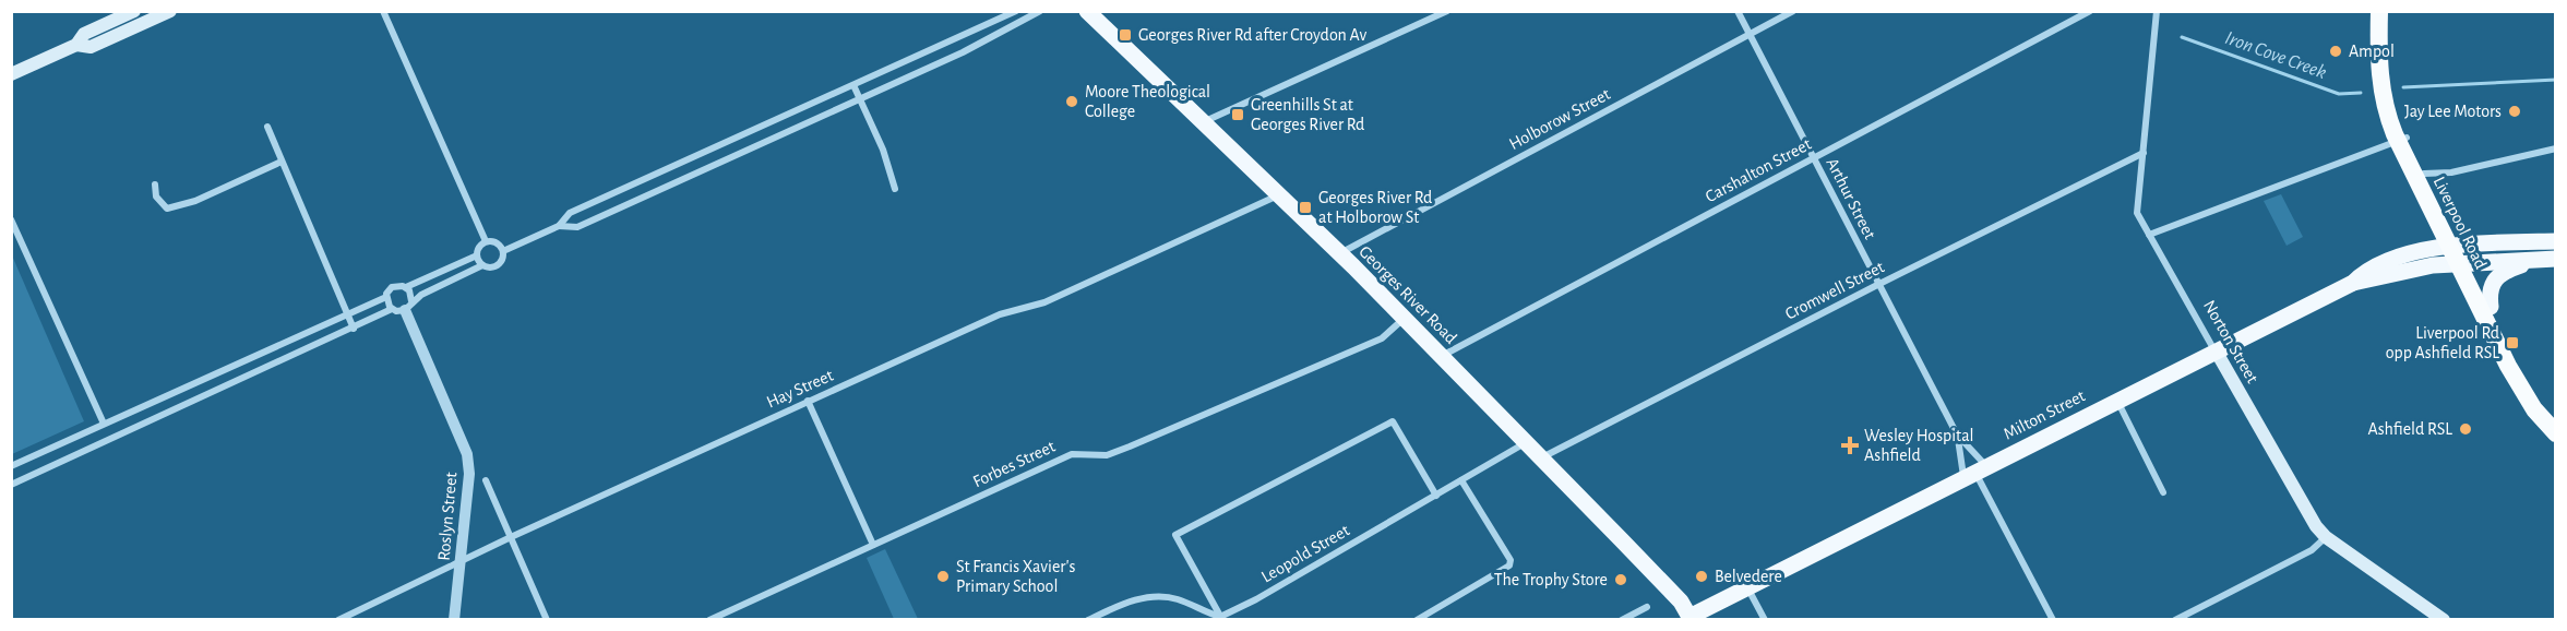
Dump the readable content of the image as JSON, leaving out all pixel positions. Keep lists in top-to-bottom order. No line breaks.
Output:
{"streets":{"highway":["Liverpool Road"],"main road":["Georges River Road","Norton Street","Milton Street"],"street":["Holborow Street","Carshalton Street","Arthur Street","Cromwell Street","Hay Street","Forbes Street","Roslyn Street","Leopold Street"]},"crossings":[["Holborow Street","Arthur Street"],["Holborow Street","Georges River Road"],["Carshalton Street","Arthur Street"],["Carshalton Street","Georges River Road"],["Arthur Street","Cromwell Street"],["Arthur Street","Milton Street"],["Liverpool Road","Milton Street"],["Cromwell Street","Georges River Road"],["Cromwell Street","Norton Street"],["Georges River Road","Hay Street"],["Georges River Road","Milton Street"],["Georges River Road","Forbes Street"],["Georges River Road","Leopold Street"],["Norton Street","Milton Street"],["Hay Street","Roslyn Street"]],"water":["Iron Cove Creek"],"places":{"transit":["Georges River Rd after Croydon Av","Greenhills St at Georges River Rd","Georges River Rd at Holborow St","Liverpool Rd opp Ashfield RSL"],"other":["Ampol","Moore Theological College","Jay Lee Motors","Ashfield RSL","St Francis Xavier's Primary School","Belvedere","The Trophy Store"],"health":["Wesley Hospital Ashfield"]}}
